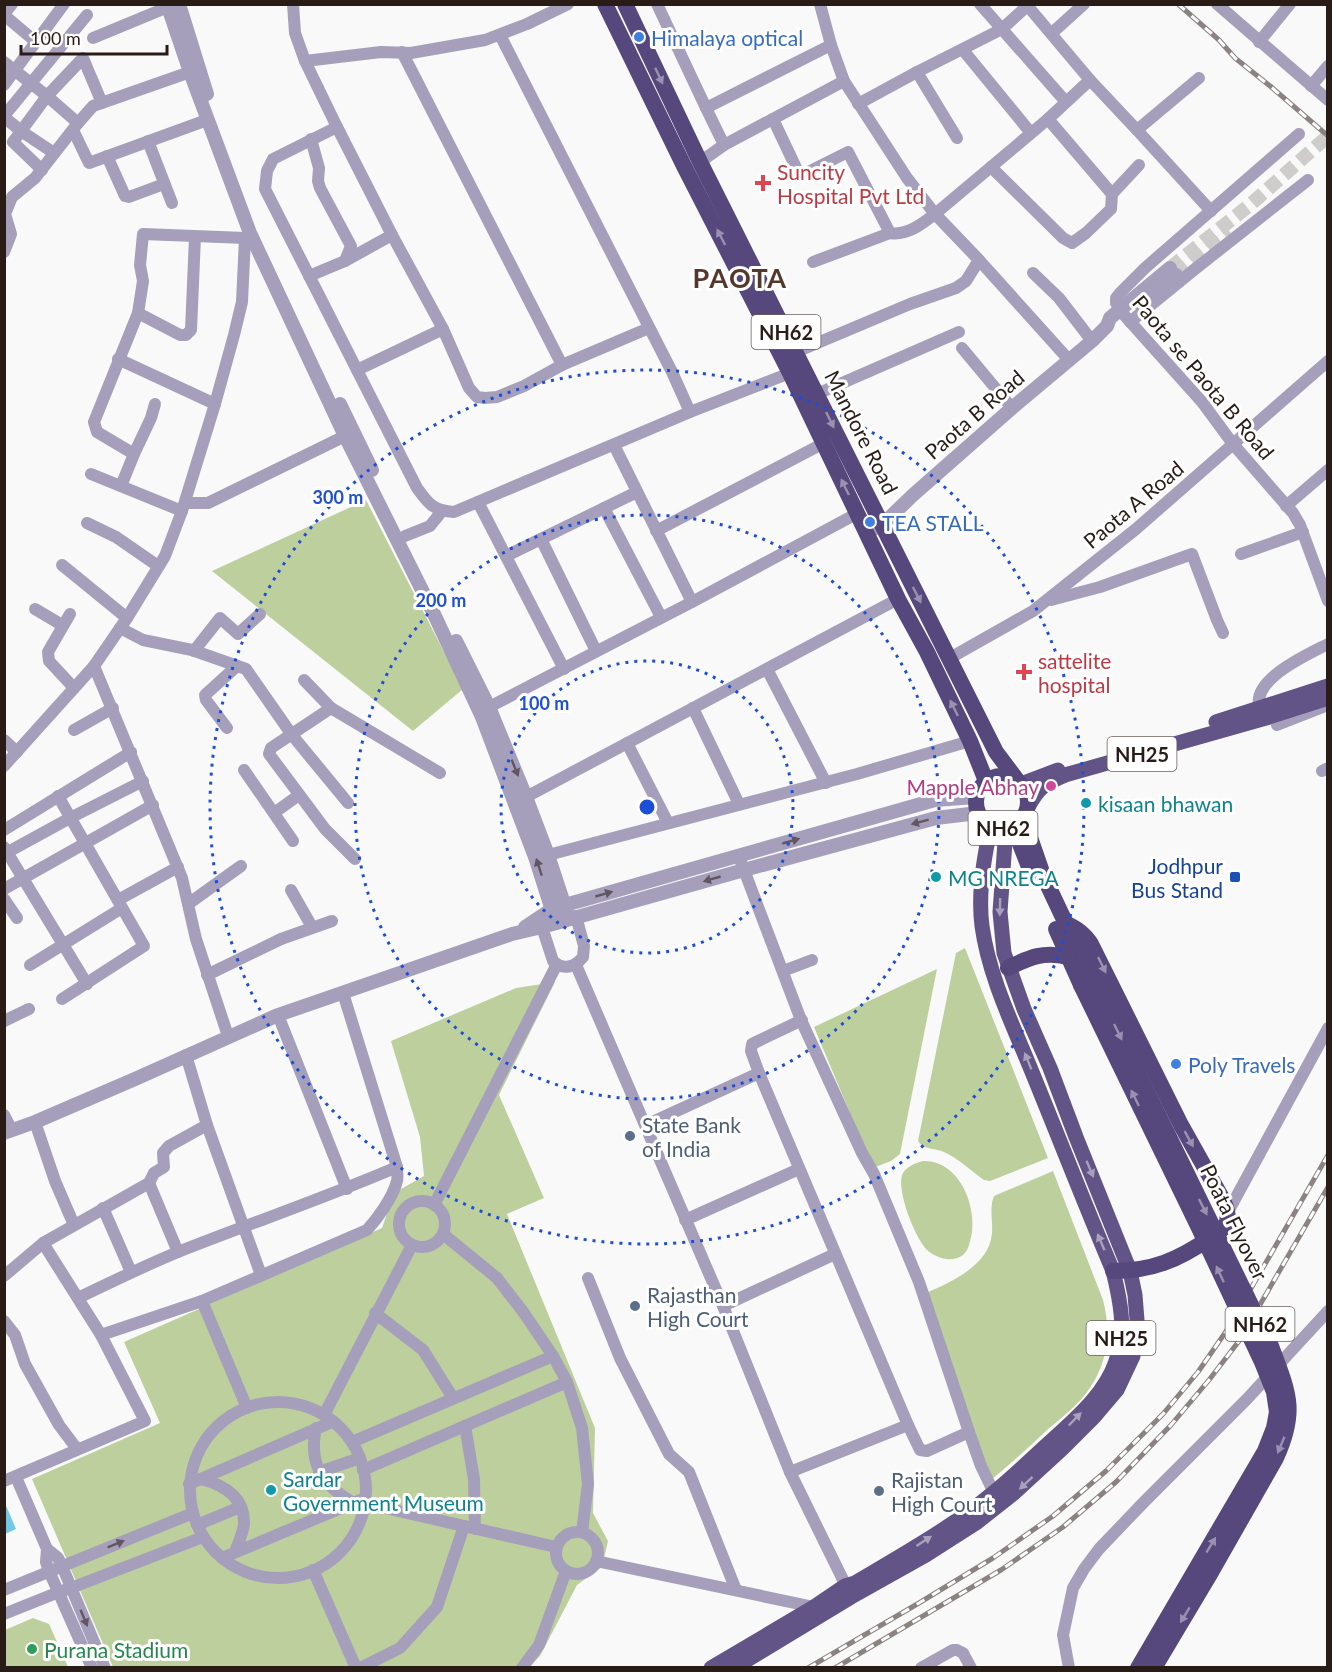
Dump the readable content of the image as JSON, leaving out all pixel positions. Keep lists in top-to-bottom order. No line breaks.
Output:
{"streets":{"highway":["NH62","Mandore Road","Poata Flyover"],"main road":["NH25"],"street":["Paota se Paota B Road","Paota B Road","Paota A Road"]},"crossings":[["NH62","Mandore Road"],["NH62","NH25"],["NH62","Poata Flyover"],["Paota se Paota B Road","Paota B Road"],["Paota se Paota B Road","Paota A Road"],["Paota B Road","Mandore Road"],["Mandore Road","Paota A Road"],["Mandore Road","NH25"]],"districts":["PAOTA"],"places":{"other":["Himalaya optical","TEA STALL","Mapple Abhay","kisaan bhawan","MG NREGA","Poly Travels","State Bank of India","Rajasthan High Court","Sardar Government Museum","Rajistan High Court","Purana Stadium"],"health":["Suncity Hospital Pvt Ltd","sattelite hospital"],"transit":["Jodhpur Bus Stand"]},"scale_bar":"100 m","rings":["300 m","200 m","100 m"]}
